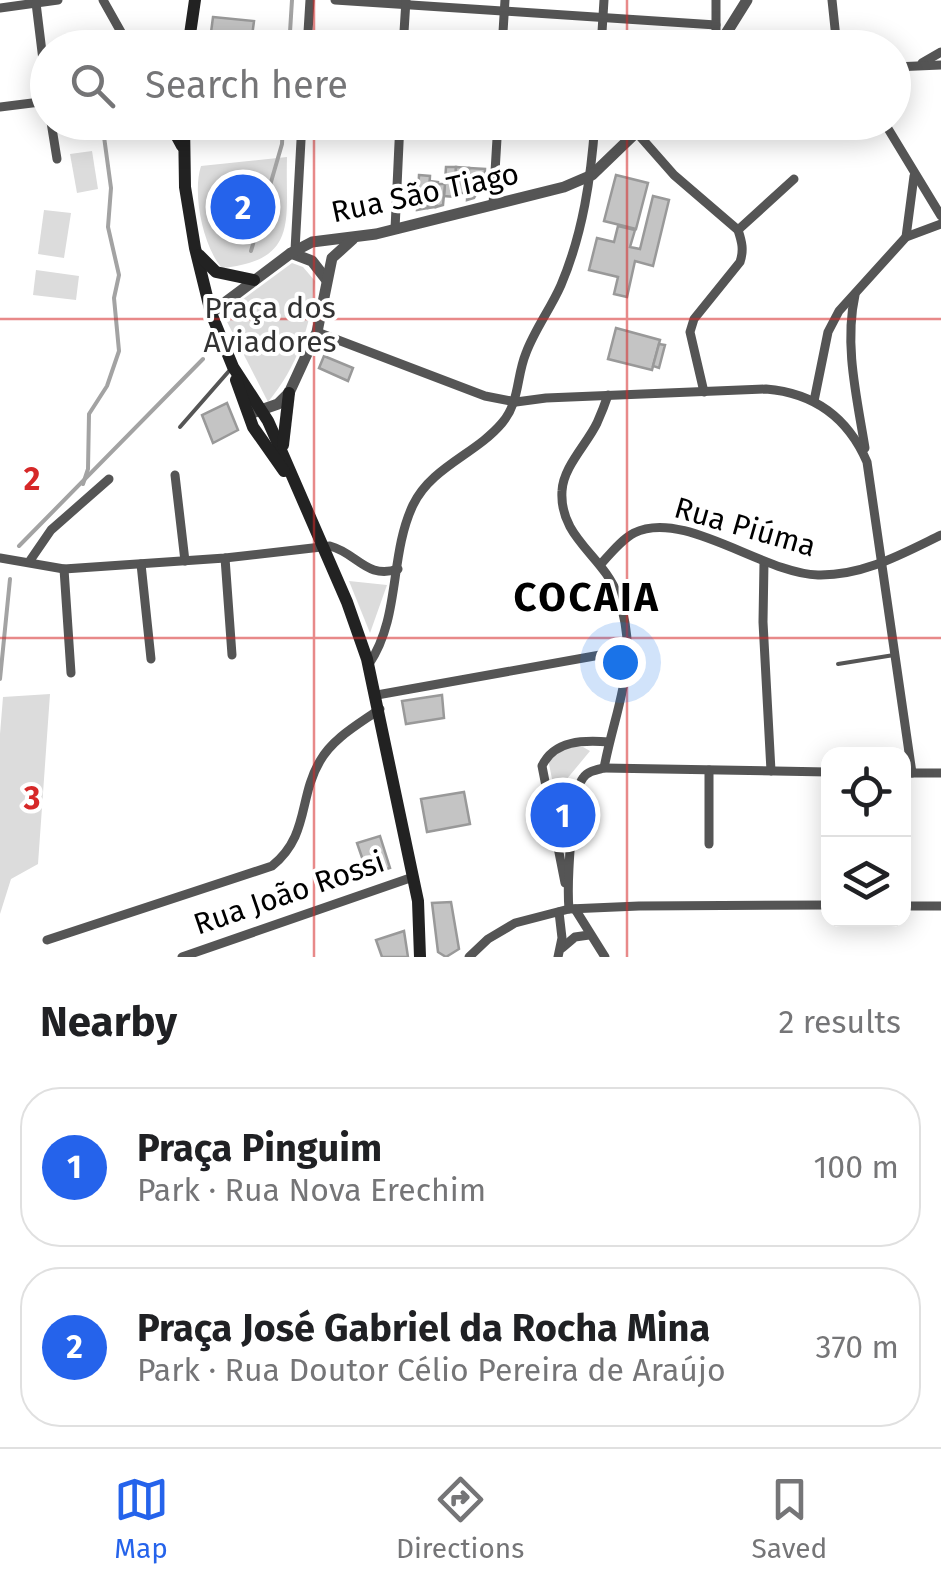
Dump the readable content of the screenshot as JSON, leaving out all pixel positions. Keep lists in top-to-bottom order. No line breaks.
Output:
{"streets":{"street":["Rua São Tiago","Rua Piúma","Rua João Rossi"]},"districts":["COCAIA"],"parks":["Praça dos Aviadores"],"page":{"search":"Search here","pins":["2","1"],"heading":["Nearby","2 results"],"list":[{"mark":"1","name":"Praça Pinguim","note":"Park · Rua Nova Erechim","value":"100 m"},{"mark":"2","name":"Praça José Gabriel da Rocha Mina","note":"Park · Rua Doutor Célio Pereira de Araújo","value":"370 m"}],"nav":["Map","Directions","Saved"]},"grid":{"rows":["2","3"]}}
